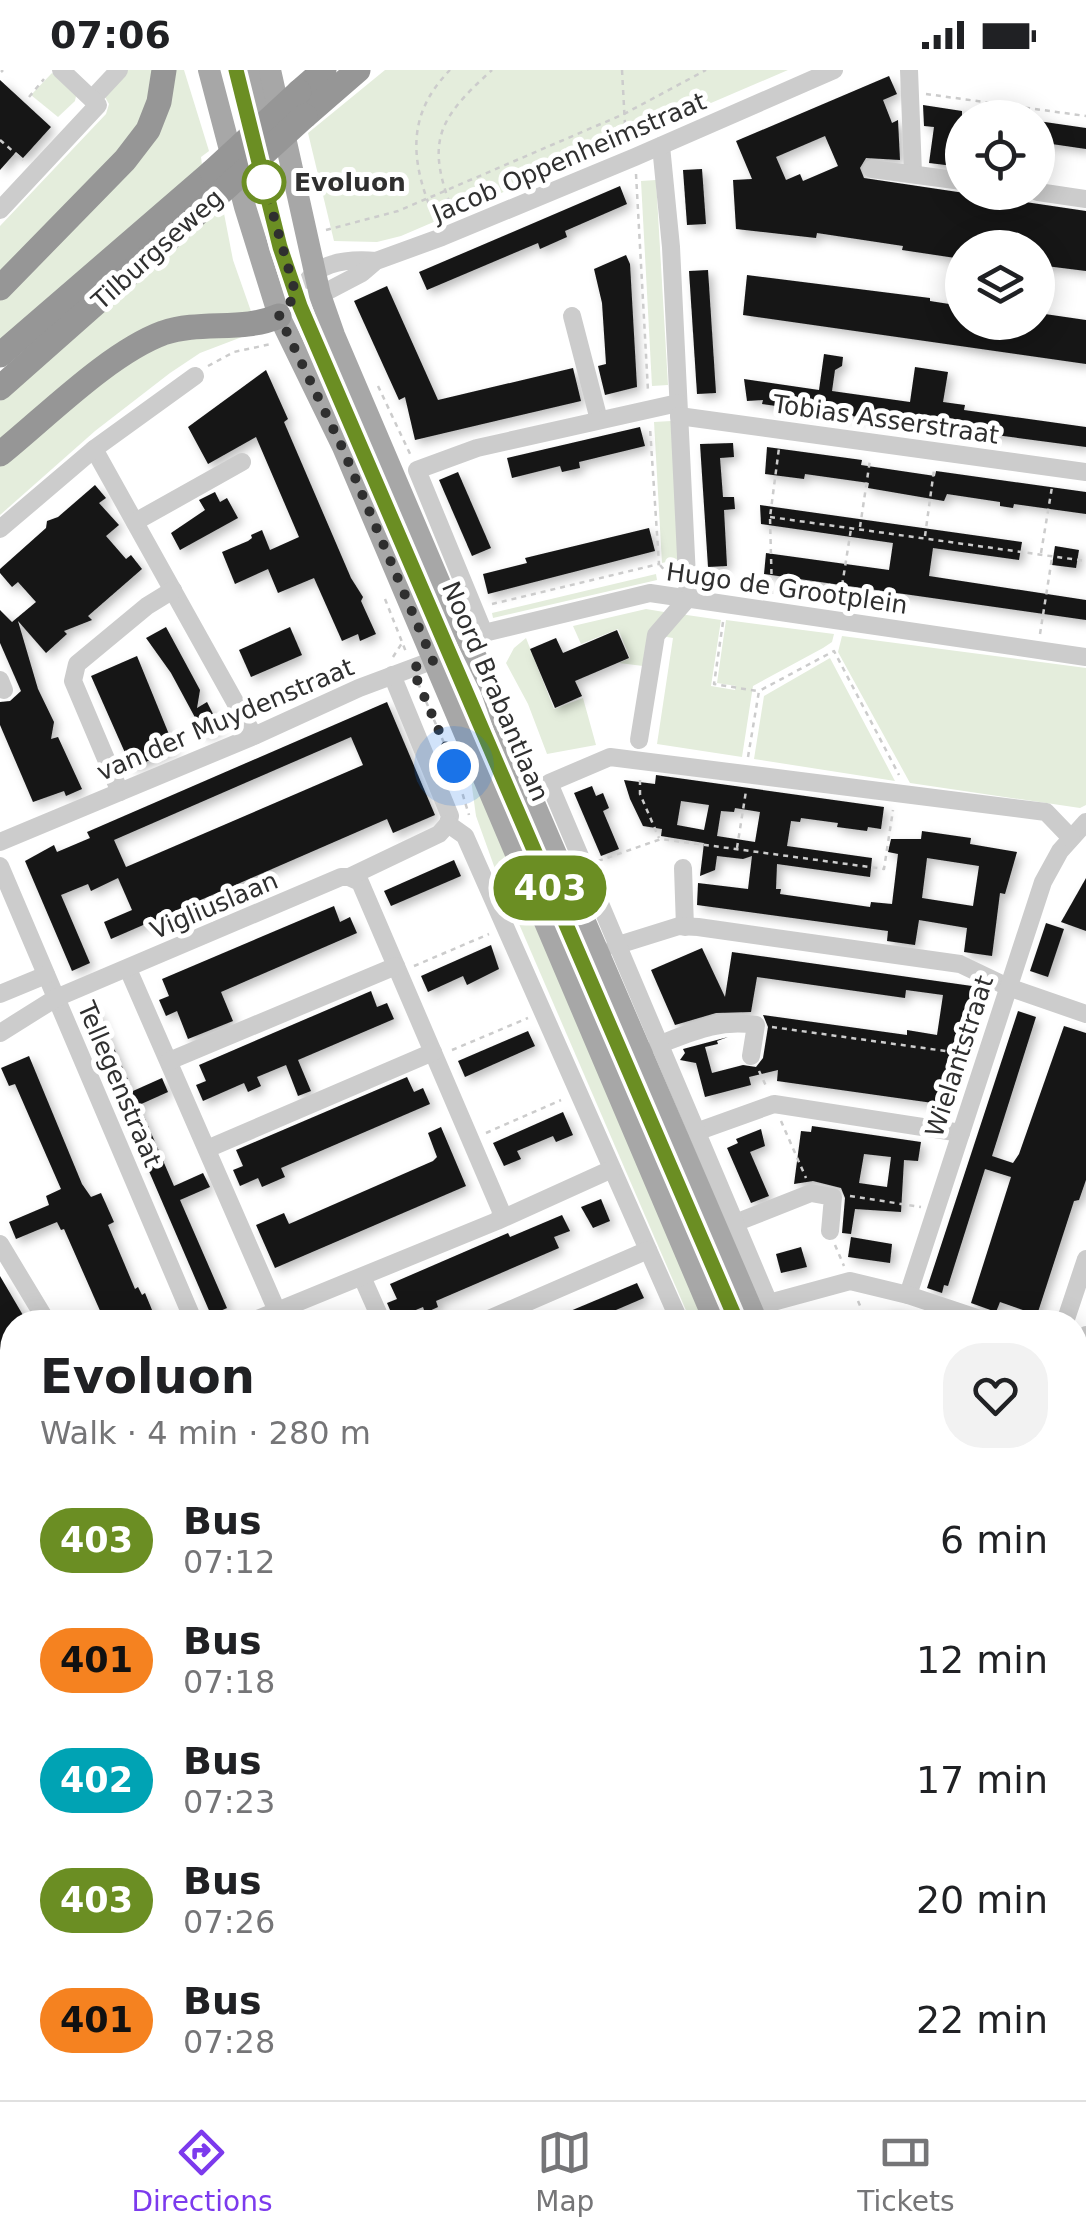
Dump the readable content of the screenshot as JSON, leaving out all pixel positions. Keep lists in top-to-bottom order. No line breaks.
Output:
{"streets":{"highway":["Tilburgseweg"],"main road":["Noord Brabantlaan"],"street":["Jacob Oppenheimstraat","Tobias Asserstraat","Hugo de Grootplein","van der Muydenstraat","Vigliuslaan","Wielantstraat","Tellegenstraat"]},"crossings":[["Jacob Oppenheimstraat","Noord Brabantlaan"],["Hugo de Grootplein","Noord Brabantlaan"],["Hugo de Grootplein","van der Muydenstraat"],["Noord Brabantlaan","van der Muydenstraat"],["Vigliuslaan","Tellegenstraat"]],"places":["Evoluon"],"lines":["bus line 403"],"page":{"status":"07:06","on_map":"403","heading":["Evoluon","Walk · 4 min · 280 m"],"list":[{"mark":"403","name":"Bus","note":"07:12","value":"6 min"},{"mark":"401","name":"Bus","note":"07:18","value":"12 min"},{"mark":"402","name":"Bus","note":"07:23","value":"17 min"},{"mark":"403","name":"Bus","note":"07:26","value":"20 min"},{"mark":"401","name":"Bus","note":"07:28","value":"22 min"}],"tabs":["Directions","Map","Tickets"]}}
